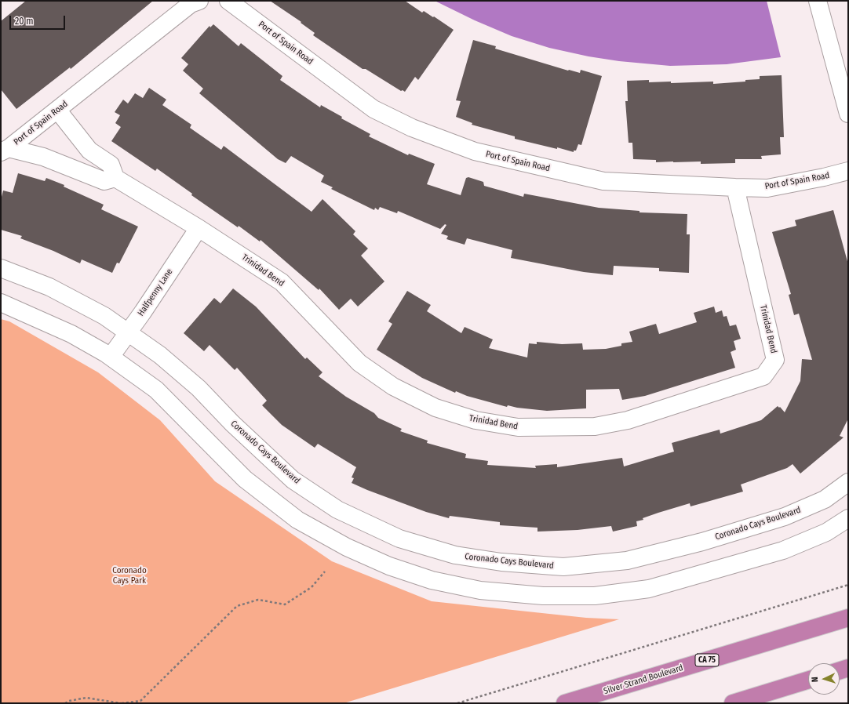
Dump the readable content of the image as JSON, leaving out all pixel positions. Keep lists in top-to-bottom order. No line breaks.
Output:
{"streets":{"highway":["CA 75","Silver Strand Boulevard"],"street":["Port of Spain Road","Trinidad Bend","Halfpenny Lane","Coronado Cays Boulevard"]},"crossings":[["Port of Spain Road","Trinidad Bend"],["Trinidad Bend","Halfpenny Lane"],["Halfpenny Lane","Coronado Cays Boulevard"]],"parks":["Coronado Cays Park"],"scale_bar":"20 m","north":"left"}
